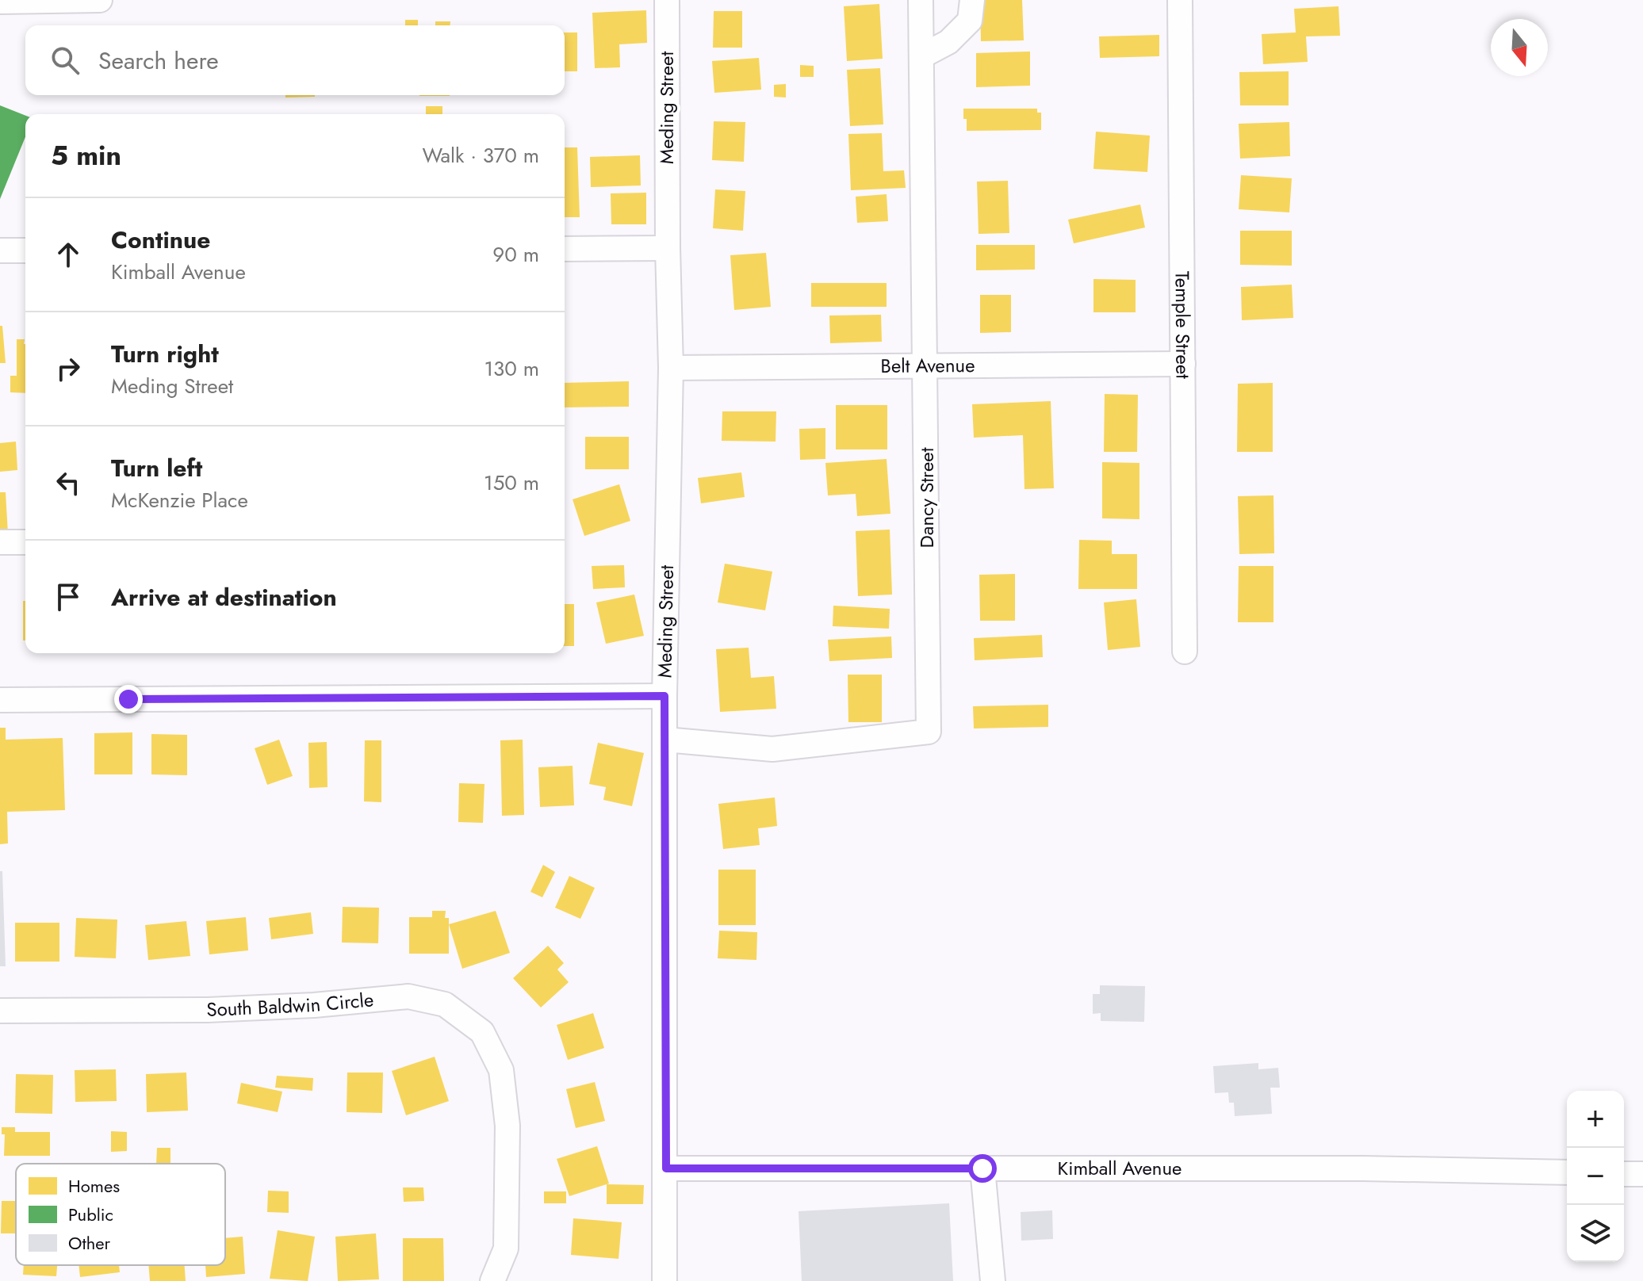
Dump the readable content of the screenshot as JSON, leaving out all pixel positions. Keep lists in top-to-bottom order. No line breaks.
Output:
{"streets":{"street":["Meding Street","Temple Street","Belt Avenue","Dancy Street","South Baldwin Circle","Kimball Avenue"]},"crossings":[["Meding Street","Belt Avenue"],["Meding Street","Dancy Street"],["Meding Street","Kimball Avenue"],["Temple Street","Belt Avenue"],["Belt Avenue","Dancy Street"]],"legend":["Homes","Public","Other"],"north":"bottom","page":{"search":"Search here","heading":["5 min","Walk · 370 m"],"list":[["Continue","Kimball Avenue","90 m"],["Turn right","Meding Street","130 m"],["Turn left","McKenzie Place","150 m"],"Arrive at destination"],"map_buttons":["+","−"]}}
